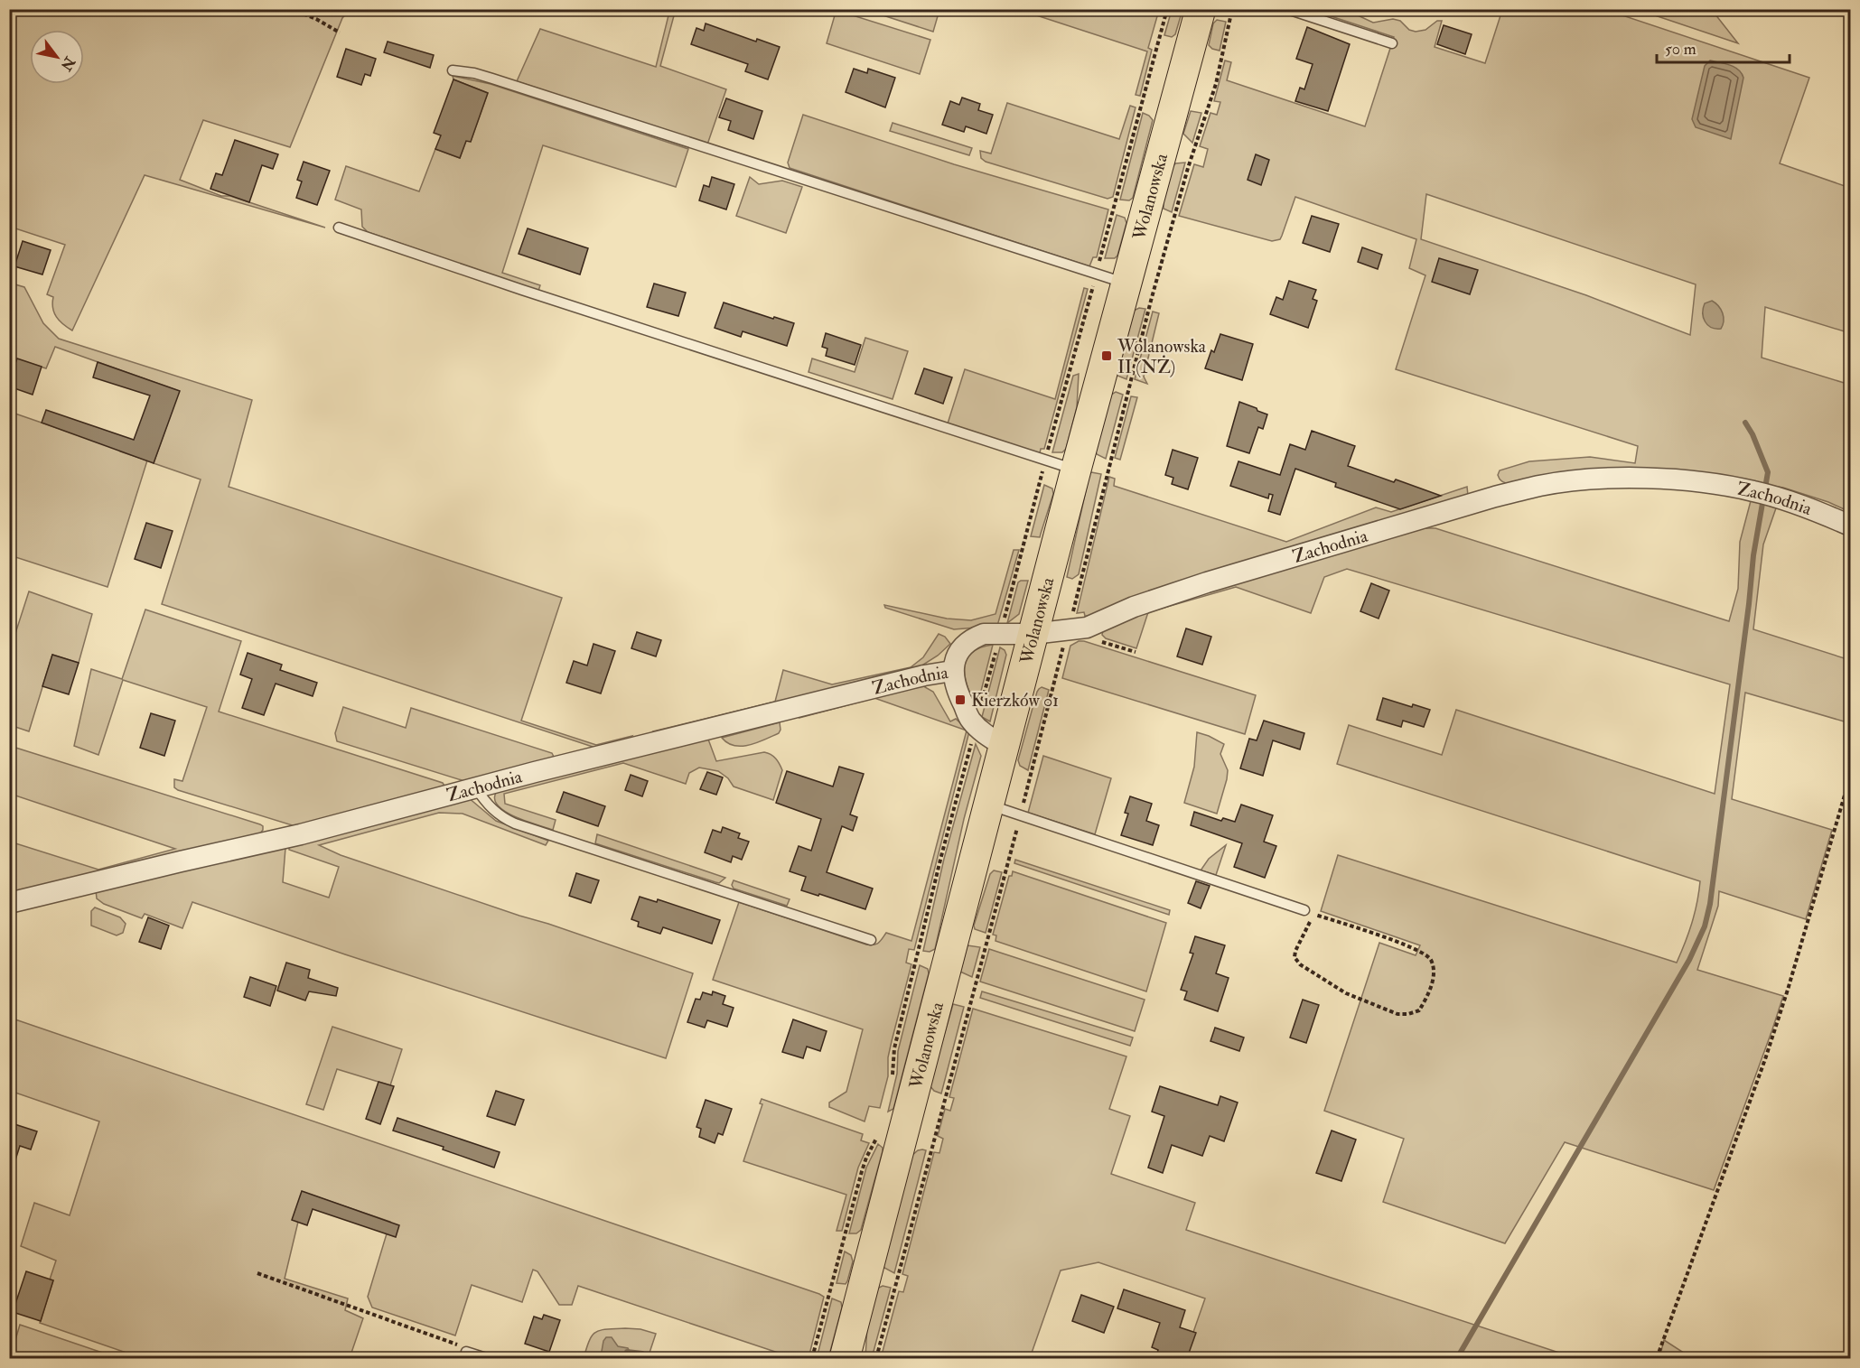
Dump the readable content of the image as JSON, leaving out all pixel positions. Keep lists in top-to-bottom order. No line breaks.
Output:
{"streets":{"main road":["Wolanowska"],"street":["Zachodnia"]},"crossings":[["Wolanowska","Zachodnia"]],"places":{"transit":["Wolanowska II (NŻ)","Kierzków 01"]},"scale_bar":"50 m","north":"bottom right"}
